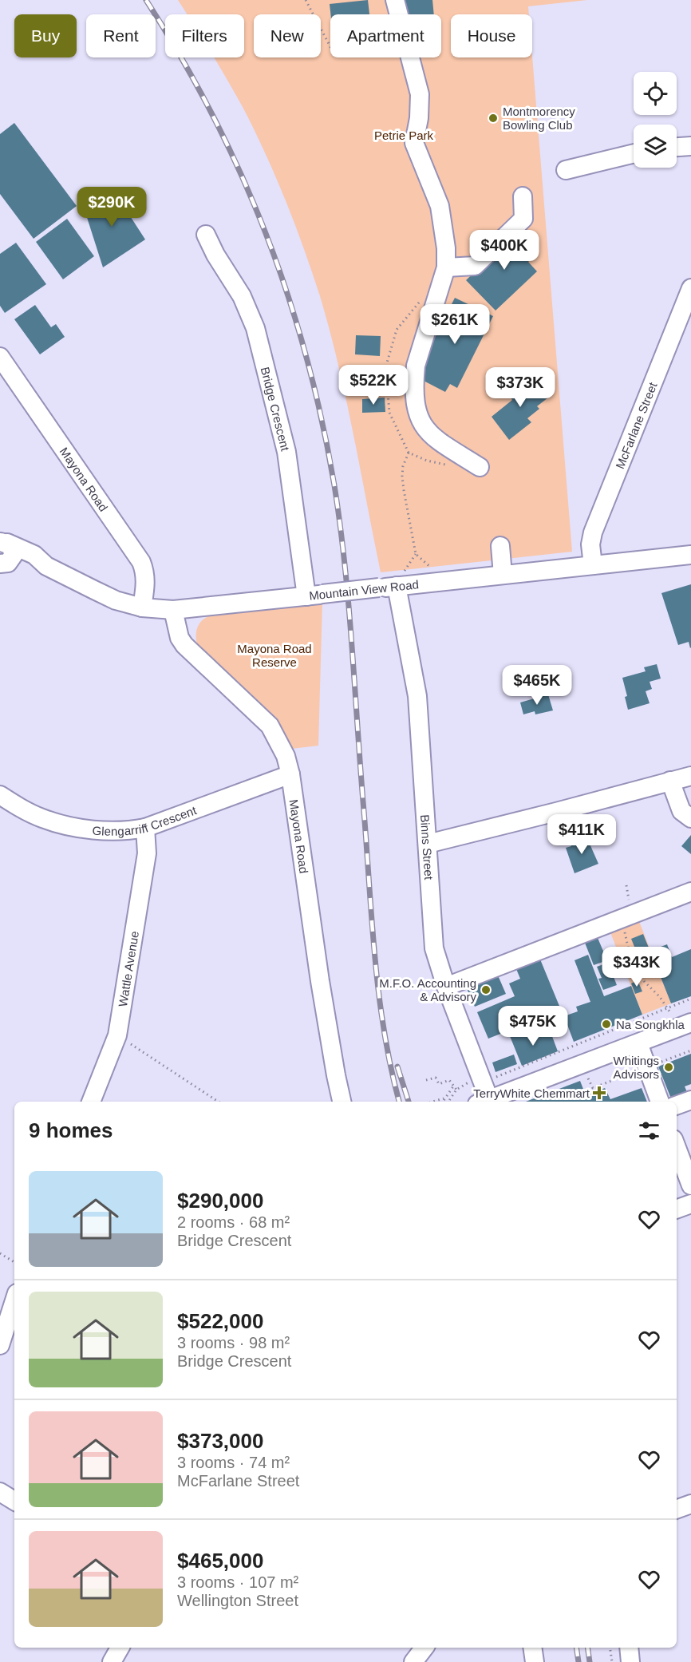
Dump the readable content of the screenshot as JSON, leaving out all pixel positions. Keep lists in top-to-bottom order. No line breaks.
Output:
{"streets":{"street":["Bridge Crescent","McFarlane Street","Mayona Road","Mountain View Road","Glengarriff Crescent","Binns Street","Wattle Avenue"]},"crossings":[["Bridge Crescent","Mountain View Road"],["McFarlane Street","Mountain View Road"],["Mayona Road","Mountain View Road"],["Mayona Road","Glengarriff Crescent"],["Mountain View Road","Binns Street"],["Glengarriff Crescent","Wattle Avenue"]],"parks":["Petrie Park","Mayona Road Reserve"],"places":{"other":["Montmorency Bowling Club","M.F.O. Accounting & Advisory","Na Songkhla","Whitings Advisors"],"health":["TerryWhite Chemmart"]},"page":{"chip":["Buy","Rent","Filters","New","Apartment","House"],"price":["$290K","$400K","$261K","$522K","$373K","$465K","$411K","$343K","$475K"],"heading":"9 homes","list":[{"name":"$290,000","note":"2 rooms · 68 m² · Bridge Crescent"},{"name":"$522,000","note":"3 rooms · 98 m² · Bridge Crescent"},{"name":"$373,000","note":"3 rooms · 74 m² · McFarlane Street"},{"name":"$465,000","note":"3 rooms · 107 m² · Wellington Street"}]}}
